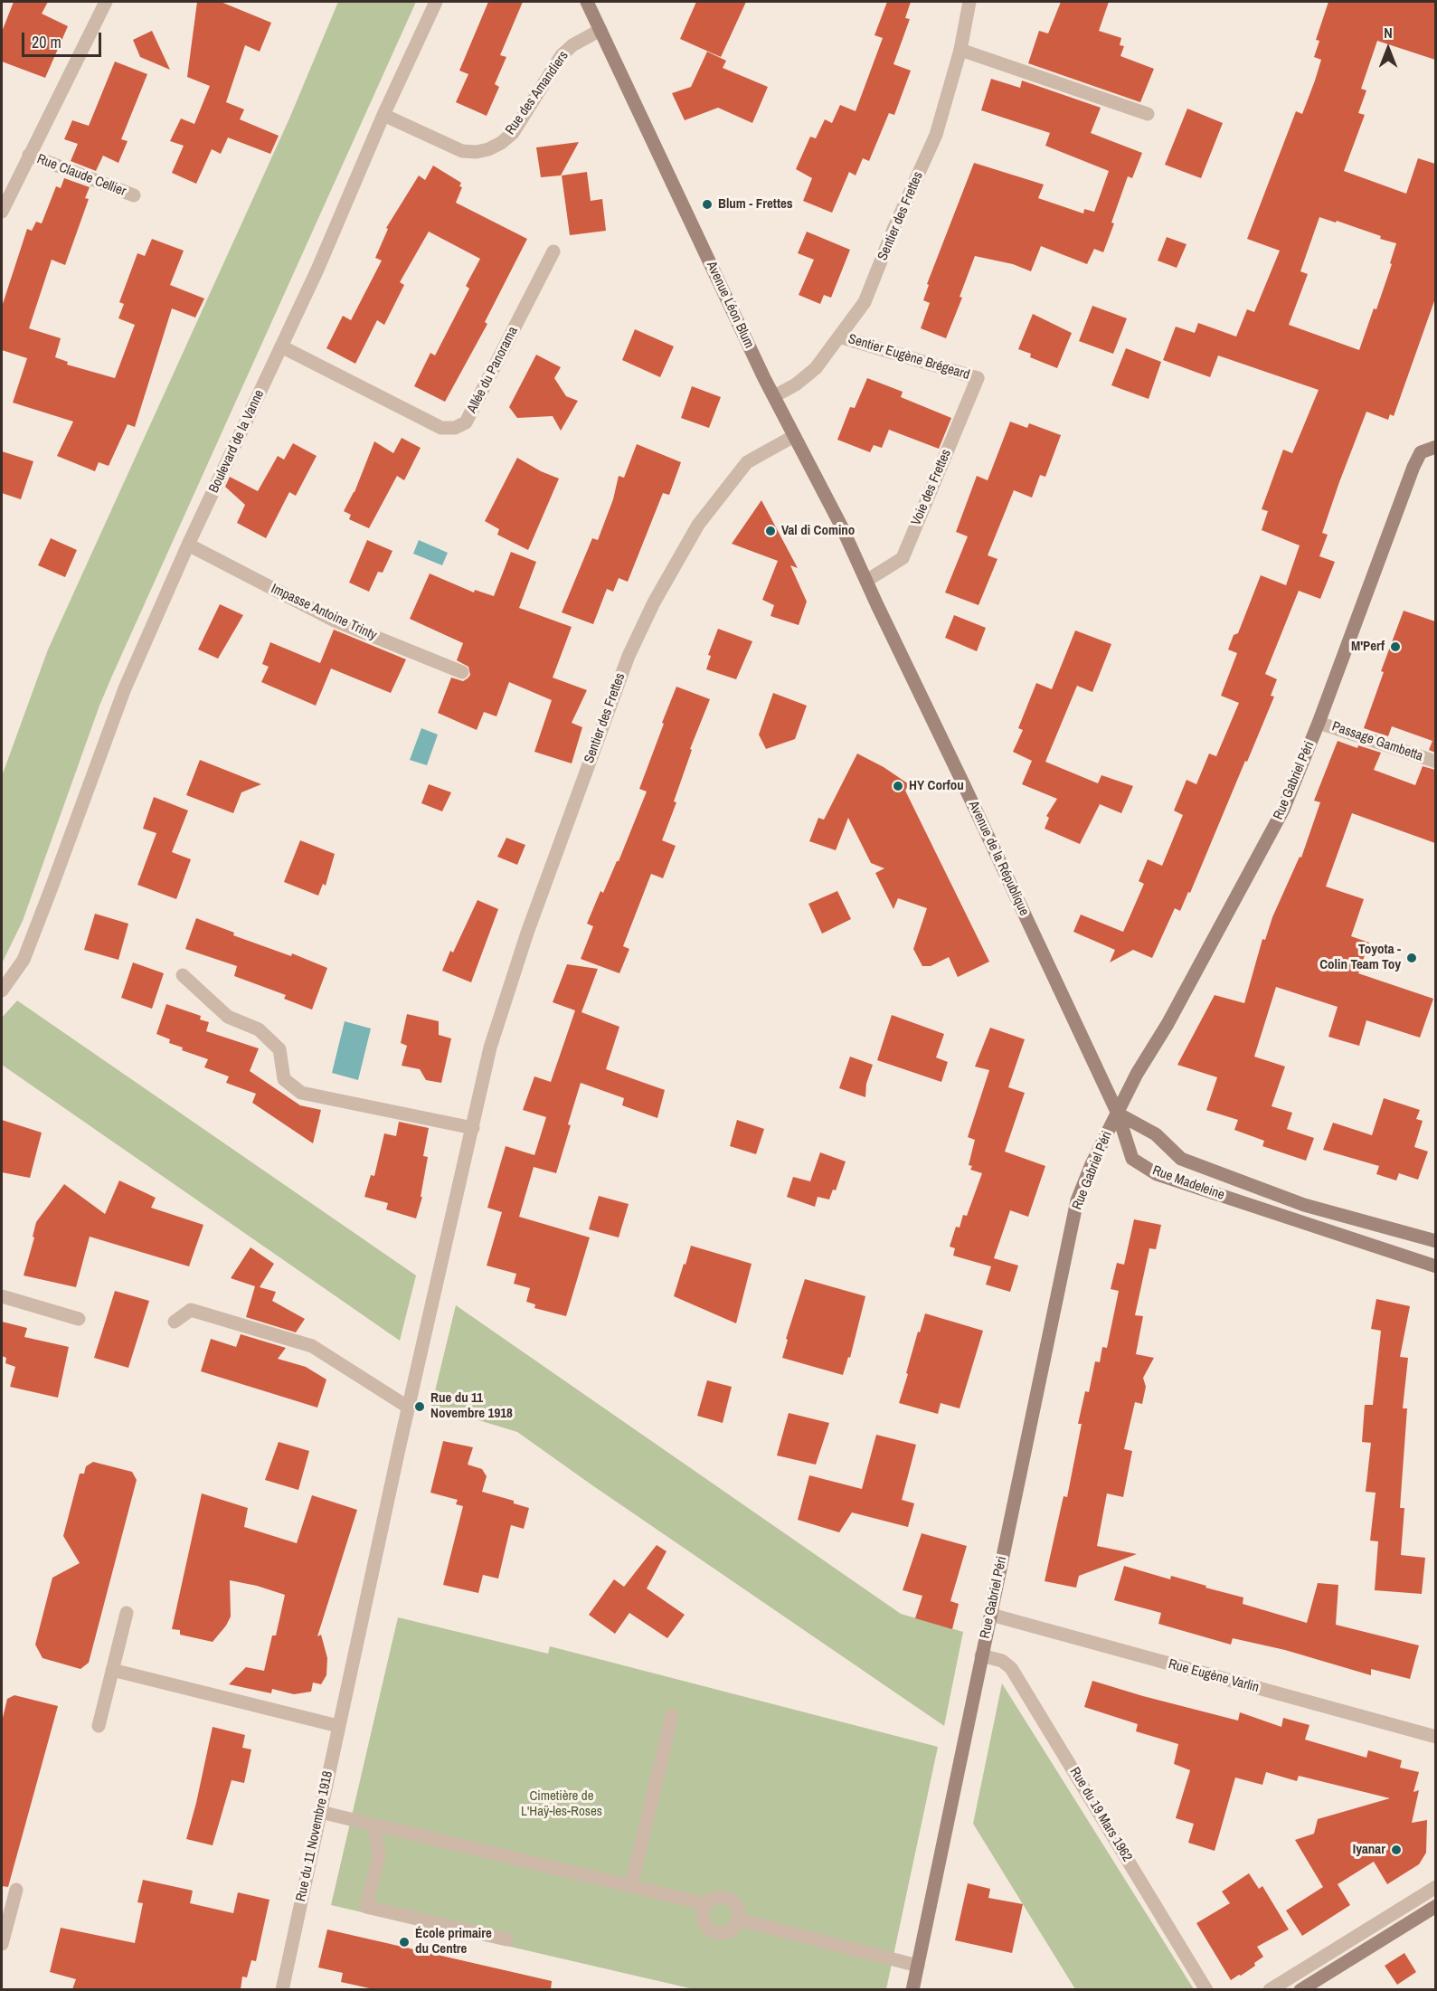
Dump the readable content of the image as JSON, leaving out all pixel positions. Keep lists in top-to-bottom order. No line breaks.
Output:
{"streets":{"main road":["Avenue Léon Blum","Rue Gabriel Péri","Avenue de la République","Rue Madeleine"],"street":["Rue des Amandiers","Rue Claude Cellier","Sentier des Frettes","Sentier Eugène Brégeard","Allée du Panorama","Boulevard de la Vanne","Voie des Frettes","Impasse Antoine Trinty","Passage Gambetta","Rue Eugène Varlin","Rue du 19 Mars 1962","Rue du 11 Novembre 1918"]},"crossings":[["Rue des Amandiers","Avenue Léon Blum"],["Rue des Amandiers","Boulevard de la Vanne"],["Sentier des Frettes","Avenue Léon Blum"],["Sentier des Frettes","Sentier Eugène Brégeard"],["Sentier des Frettes","Rue du 11 Novembre 1918"],["Avenue Léon Blum","Voie des Frettes"],["Avenue Léon Blum","Avenue de la République"],["Sentier Eugène Brégeard","Voie des Frettes"],["Allée du Panorama","Boulevard de la Vanne"],["Boulevard de la Vanne","Impasse Antoine Trinty"],["Passage Gambetta","Rue Gabriel Péri"],["Rue Gabriel Péri","Avenue de la République"],["Rue Gabriel Péri","Rue Madeleine"],["Rue Gabriel Péri","Rue Eugène Varlin"],["Rue Gabriel Péri","Rue du 19 Mars 1962"],["Avenue de la République","Rue Madeleine"]],"parks":["Cimetière de L'Haÿ-les-Roses"],"places":["Blum - Frettes","Val di Comino","M'Perf","HY Corfou","Toyota - Colin Team Toy","Rue du 11 Novembre 1918","Iyanar","École primaire du Centre"],"scale_bar":"20 m","north":"top"}
